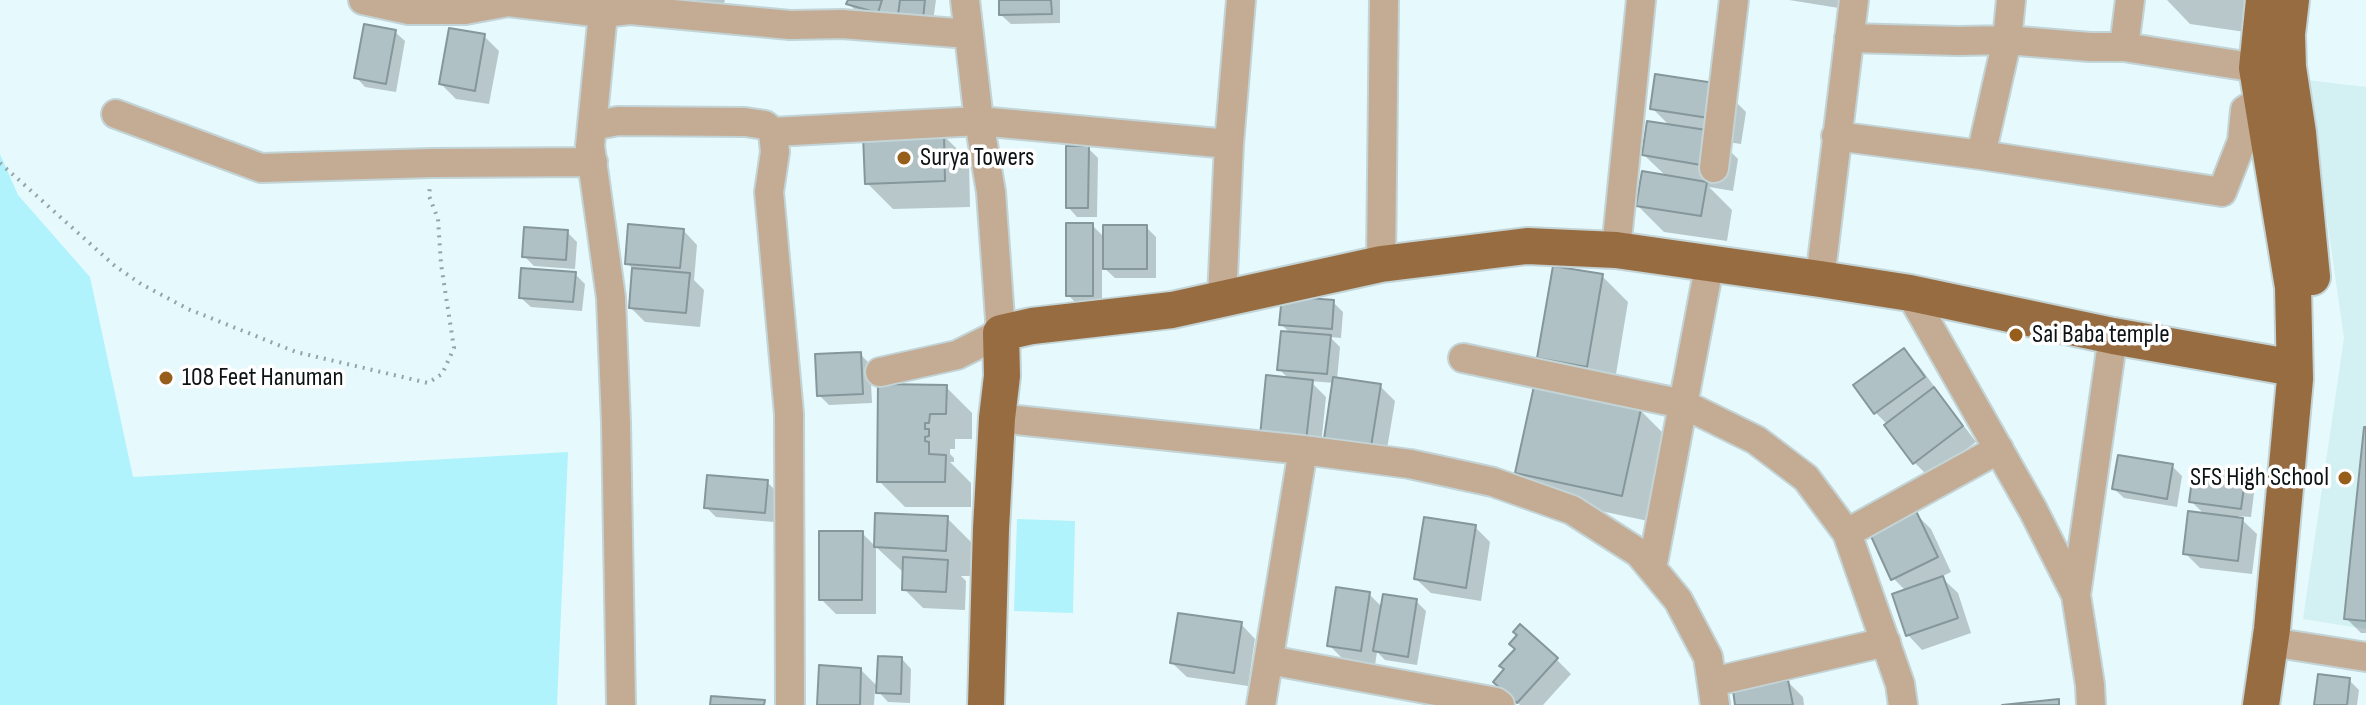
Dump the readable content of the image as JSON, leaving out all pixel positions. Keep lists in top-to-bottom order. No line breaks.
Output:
{"places":["Surya Towers","Sai Baba temple","108 Feet Hanuman","SFS High School"]}
